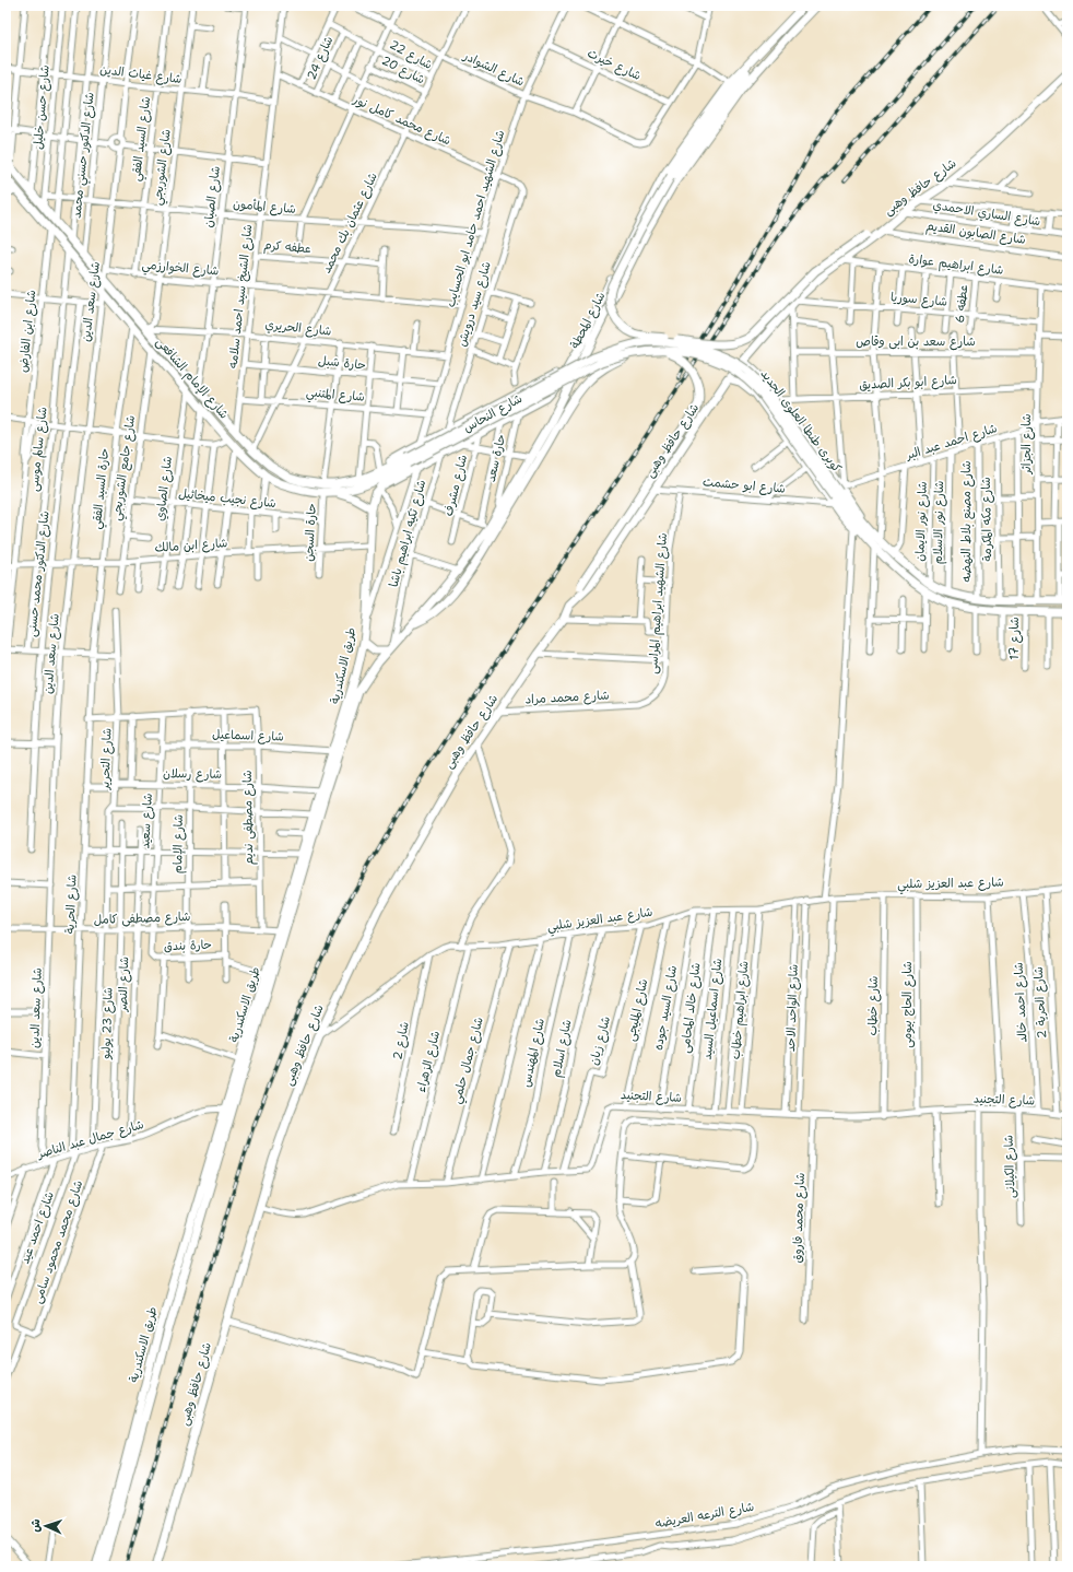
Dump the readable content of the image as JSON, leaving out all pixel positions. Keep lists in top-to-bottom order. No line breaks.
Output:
{"streets":{"main road":["شارع حافظ وهبى","شارع المحطة","شارع الإمام الشافعى","شارع النحاس","كوبرى طنطا العلوى الجديد","طريق الاسكندرية"],"street":["شارع 22","شارع 24","شارع خيرت","شارع الشوادر","شارع 20","شارع غياث الدين","شارع حسن خليل","شارع محمد كامل نور","شارع السيد الفقي","شارع الدكتور حسني محمد","شارع الشوربجي","شارع الصبان","شارع المأمون","شارع الساري الاحمدي","شارع الشهيد احمد حامد ابو الحسايب","شارع عثمان بك محمد","شارع الصابون القديم","عطفه كرم","شارع ابراهيم عوارة","شارع الخوارزمي","شارع الشيخ سيد احمد سلامه","شارع سوريا","شارع سعد الدين","شارع سيد درويش","عطفه 6","شارع الحريري","شارع ابن الفارض","شارع سعد بن ابى وقاص","حارة شبل","شارع ابو بكر الصديق","شارع المتنبي","شارع احمد عبد البر","شارع الجزائر","شارع سالم موسى","حارة سعد","شارع جامع الشوربجي","شارع مشرف","شارع ابو حشمت","حارة السيد الفقي","شارع الصاوي","شارع نجيب ميخائيل","شارع مكه المكرمة","شارع نور الايمان","شارع مصنع بلاط النهضه","شارع نور الاسلام","حارة السجن","شارع تكيه ابراهيم باشا","شارع ابن مالك","شارع الدكتور محمد حسنى","شارع الشهيد ابراهيم المراسى","شارع 17","شارع محمد مراد","شارع اسماعيل","شارع التحرير","شارع رسلان","شارع مصطفى نديم","شارع سعيد","شارع الإمام","شارع عبد العزيز شلبي","شارع الحرية","شارع مصطفى كامل","حارة بندق","شارع النصر","شارع احمد خالد","شارع الحرية 2","شارع الحاج بيومى","شارع خطاب","شارع السيد جوده","شارع خالد المحامى","شارع الواحد الاحد","شارع اسماعيل السيد","شارع المليجى","شارع ابراهيم خطاب","شارع 23 يوليو","شارع 2","شارع زيان","شارع اسلام","شارع المهندس","شارع جمال حلمي","شارع الزهراء","شارع التجنيد","شارع جمال عبد الناصر","شارع الكيلانى","شارع محمد فاروق","شارع احمد عيد","شارع محمد محمود سامى","شارع الترعه العريضه"]},"crossings":[["شارع 22","شارع 24"],["شارع 22","شارع عثمان بك محمد"],["شارع 24","شارع محمد كامل نور"],["شارع خيرت","شارع الشوادر"],["شارع خيرت","شارع الشهيد احمد حامد ابو الحسايب"],["شارع الشوادر","شارع الشهيد احمد حامد ابو الحسايب"],["شارع الشوادر","شارع عثمان بك محمد"],["شارع 20","شارع عثمان بك محمد"],["شارع غياث الدين","شارع حسن خليل"],["شارع غياث الدين","شارع السيد الفقي"],["شارع غياث الدين","شارع الدكتور حسني محمد"],["شارع غياث الدين","شارع الشوربجي"],["شارع غياث الدين","شارع الصبان"],["شارع غياث الدين","شارع الشيخ سيد احمد سلامه"],["شارع حسن خليل","شارع المأمون"],["شارع حسن خليل","شارع الإمام الشافعى"],["شارع محمد كامل نور","شارع الشهيد احمد حامد ابو الحسايب"],["شارع محمد كامل نور","شارع عثمان بك محمد"],["شارع محمد كامل نور","شارع الشيخ سيد احمد سلامه"],["شارع محمد كامل نور","شارع سيد درويش"],["شارع السيد الفقي","شارع المأمون"],["شارع السيد الفقي","شارع الخوارزمي"],["شارع الدكتور حسني محمد","شارع المأمون"],["شارع الدكتور حسني محمد","شارع الإمام الشافعى"],["شارع الشوربجي","شارع المأمون"],["شارع الشوربجي","شارع الخوارزمي"],["شارع الشوربجي","شارع الحريري"],["شارع الشوربجي","شارع الإمام الشافعى"],["شارع حافظ وهبى","شارع الساري الاحمدي"],["شارع حافظ وهبى","شارع الصابون القديم"],["شارع حافظ وهبى","شارع ابراهيم عوارة"],["شارع حافظ وهبى","شارع سوريا"],["شارع حافظ وهبى","شارع ابو حشمت"],["شارع حافظ وهبى","شارع محمد مراد"],["شارع حافظ وهبى","شارع عبد العزيز شلبي"],["شارع حافظ وهبى","شارع التجنيد"],["شارع الصبان","شارع المأمون"],["شارع الصبان","شارع الخوارزمي"],["شارع الصبان","شارع الحريري"],["شارع الصبان","شارع الإمام الشافعى"],["شارع المأمون","شارع الشهيد احمد حامد ابو الحسايب"],["شارع المأمون","شارع عثمان بك محمد"],["شارع المأمون","شارع الشيخ سيد احمد سلامه"],["شارع المأمون","شارع سعد الدين"],["شارع الشهيد احمد حامد ابو الحسايب","شارع الخوارزمي"],["شارع الشهيد احمد حامد ابو الحسايب","شارع الحريري"],["شارع الشهيد احمد حامد ابو الحسايب","حارة شبل"],["شارع الشهيد احمد حامد ابو الحسايب","شارع الإمام الشافعى"],["شارع الشهيد احمد حامد ابو الحسايب","شارع المتنبي"],["شارع عثمان بك محمد","عطفه كرم"],["شارع عثمان بك محمد","شارع الخوارزمي"],["شارع عثمان بك محمد","شارع الحريري"],["شارع عثمان بك محمد","حارة شبل"],["شارع عثمان بك محمد","شارع الإمام الشافعى"],["شارع عثمان بك محمد","شارع المتنبي"],["عطفه كرم","شارع الشيخ سيد احمد سلامه"],["شارع ابراهيم عوارة","عطفه 6"],["شارع ابراهيم عوارة","شارع الجزائر"],["شارع الخوارزمي","شارع الشيخ سيد احمد سلامه"],["شارع الخوارزمي","شارع سعد الدين"],["شارع الشيخ سيد احمد سلامه","شارع الحريري"],["شارع الشيخ سيد احمد سلامه","حارة شبل"],["شارع الشيخ سيد احمد سلامه","شارع الإمام الشافعى"],["شارع الشيخ سيد احمد سلامه","شارع المتنبي"],["شارع سوريا","عطفه 6"],["شارع سوريا","شارع الجزائر"],["شارع سعد الدين","شارع الإمام الشافعى"],["شارع سعد الدين","شارع ابن مالك"],["شارع سعد الدين","شارع مصطفى كامل"],["شارع سعد الدين","شارع جمال عبد الناصر"],["شارع سيد درويش","شارع الإمام الشافعى"],["شارع المحطة","شارع الإمام الشافعى"],["شارع المحطة","شارع النحاس"],["شارع المحطة","حارة سعد"],["شارع المحطة","شارع تكيه ابراهيم باشا"],["شارع المحطة","طريق الاسكندرية"],["شارع الحريري","شارع الإمام الشافعى"],["شارع ابن الفارض","شارع الإمام الشافعى"],["شارع ابن الفارض","شارع ابن مالك"],["شارع سعد بن ابى وقاص","شارع الجزائر"],["شارع الإمام الشافعى","شارع النحاس"],["شارع الإمام الشافعى","كوبرى طنطا العلوى الجديد"],["شارع الإمام الشافعى","شارع سالم موسى"],["شارع الإمام الشافعى","شارع جامع الشوربجي"],["شارع الإمام الشافعى","حارة السيد الفقي"],["شارع الإمام الشافعى","شارع الصاوي"],["شارع الإمام الشافعى","حارة السجن"],["شارع ابو بكر الصديق","شارع الجزائر"],["شارع النحاس","كوبرى طنطا العلوى الجديد"],["شارع النحاس","حارة سعد"],["شارع النحاس","شارع مشرف"],["شارع النحاس","شارع تكيه ابراهيم باشا"],["كوبرى طنطا العلوى الجديد","شارع احمد عبد البر"],["كوبرى طنطا العلوى الجديد","شارع ابو حشمت"],["شارع احمد عبد البر","شارع الجزائر"],["شارع احمد عبد البر","شارع ابو حشمت"],["شارع احمد عبد البر","شارع مكه المكرمة"],["شارع احمد عبد البر","شارع نور الايمان"],["شارع احمد عبد البر","شارع مصنع بلاط النهضه"],["شارع احمد عبد البر","شارع نور الاسلام"],["شارع سالم موسى","شارع ابن مالك"],["شارع جامع الشوربجي","شارع نجيب ميخائيل"],["شارع جامع الشوربجي","شارع ابن مالك"],["شارع ابو حشمت","شارع الشهيد ابراهيم المراسى"],["حارة السيد الفقي","شارع ابن مالك"],["حارة السيد الفقي","شارع الحرية"],["شارع الصاوي","شارع نجيب ميخائيل"],["شارع الصاوي","شارع ابن مالك"],["شارع نجيب ميخائيل","حارة السجن"],["حارة السجن","شارع ابن مالك"],["شارع تكيه ابراهيم باشا","طريق الاسكندرية"],["شارع ابن مالك","شارع الدكتور محمد حسنى"],["شارع ابن مالك","طريق الاسكندرية"],["شارع الشهيد ابراهيم المراسى","شارع محمد مراد"],["طريق الاسكندرية","شارع اسماعيل"],["طريق الاسكندرية","شارع رسلان"],["طريق الاسكندرية","شارع مصطفى كامل"],["طريق الاسكندرية","شارع جمال عبد الناصر"],["شارع اسماعيل","شارع مصطفى نديم"],["شارع اسماعيل","شارع سعيد"],["شارع اسماعيل","شارع الإمام"],["شارع التحرير","شارع رسلان"],["شارع التحرير","شارع مصطفى كامل"],["شارع التحرير","شارع جمال عبد الناصر"],["شارع رسلان","شارع مصطفى نديم"],["شارع رسلان","شارع سعيد"],["شارع رسلان","شارع الإمام"],["شارع رسلان","شارع الحرية"],["شارع مصطفى نديم","شارع مصطفى كامل"],["شارع سعيد","شارع مصطفى كامل"],["شارع سعيد","حارة بندق"],["شارع الإمام","شارع مصطفى كامل"],["شارع الإمام","حارة بندق"],["شارع عبد العزيز شلبي","شارع احمد خالد"],["شارع عبد العزيز شلبي","شارع الحرية 2"],["شارع عبد العزيز شلبي","شارع الحاج بيومى"],["شارع عبد العزيز شلبي","شارع خطاب"],["شارع عبد العزيز شلبي","شارع السيد جوده"],["شارع عبد العزيز شلبي","شارع خالد المحامى"],["شارع عبد العزيز شلبي","شارع الواحد الاحد"],["شارع عبد العزيز شلبي","شارع اسماعيل السيد"],["شارع عبد العزيز شلبي","شارع المليجى"],["شارع عبد العزيز شلبي","شارع ابراهيم خطاب"],["شارع عبد العزيز شلبي","شارع 2"],["شارع عبد العزيز شلبي","شارع زيان"],["شارع عبد العزيز شلبي","شارع اسلام"],["شارع عبد العزيز شلبي","شارع المهندس"],["شارع عبد العزيز شلبي","شارع جمال حلمي"],["شارع عبد العزيز شلبي","شارع الزهراء"],["شارع الحرية","شارع مصطفى كامل"],["شارع الحرية","شارع جمال عبد الناصر"],["شارع الحرية","شارع احمد عيد"],["شارع مصطفى كامل","حارة بندق"],["شارع مصطفى كامل","شارع النصر"],["شارع مصطفى كامل","شارع 23 يوليو"],["شارع النصر","شارع جمال عبد الناصر"],["شارع احمد خالد","شارع التجنيد"],["شارع الحرية 2","شارع التجنيد"],["شارع الحاج بيومى","شارع التجنيد"],["شارع خطاب","شارع التجنيد"],["شارع السيد جوده","شارع التجنيد"],["شارع خالد المحامى","شارع التجنيد"],["شارع الواحد الاحد","شارع التجنيد"],["شارع اسماعيل السيد","شارع التجنيد"],["شارع المليجى","شارع التجنيد"],["شارع ابراهيم خطاب","شارع التجنيد"],["شارع زيان","شارع التجنيد"],["شارع اسلام","شارع التجنيد"],["شارع المهندس","شارع التجنيد"],["شارع جمال حلمي","شارع التجنيد"],["شارع الزهراء","شارع التجنيد"],["شارع التجنيد","شارع الكيلانى"],["شارع التجنيد","شارع محمد فاروق"],["شارع جمال عبد الناصر","شارع احمد عيد"],["شارع جمال عبد الناصر","شارع محمد محمود سامى"],["شارع احمد عيد","شارع محمد محمود سامى"]],"north":"left"}
